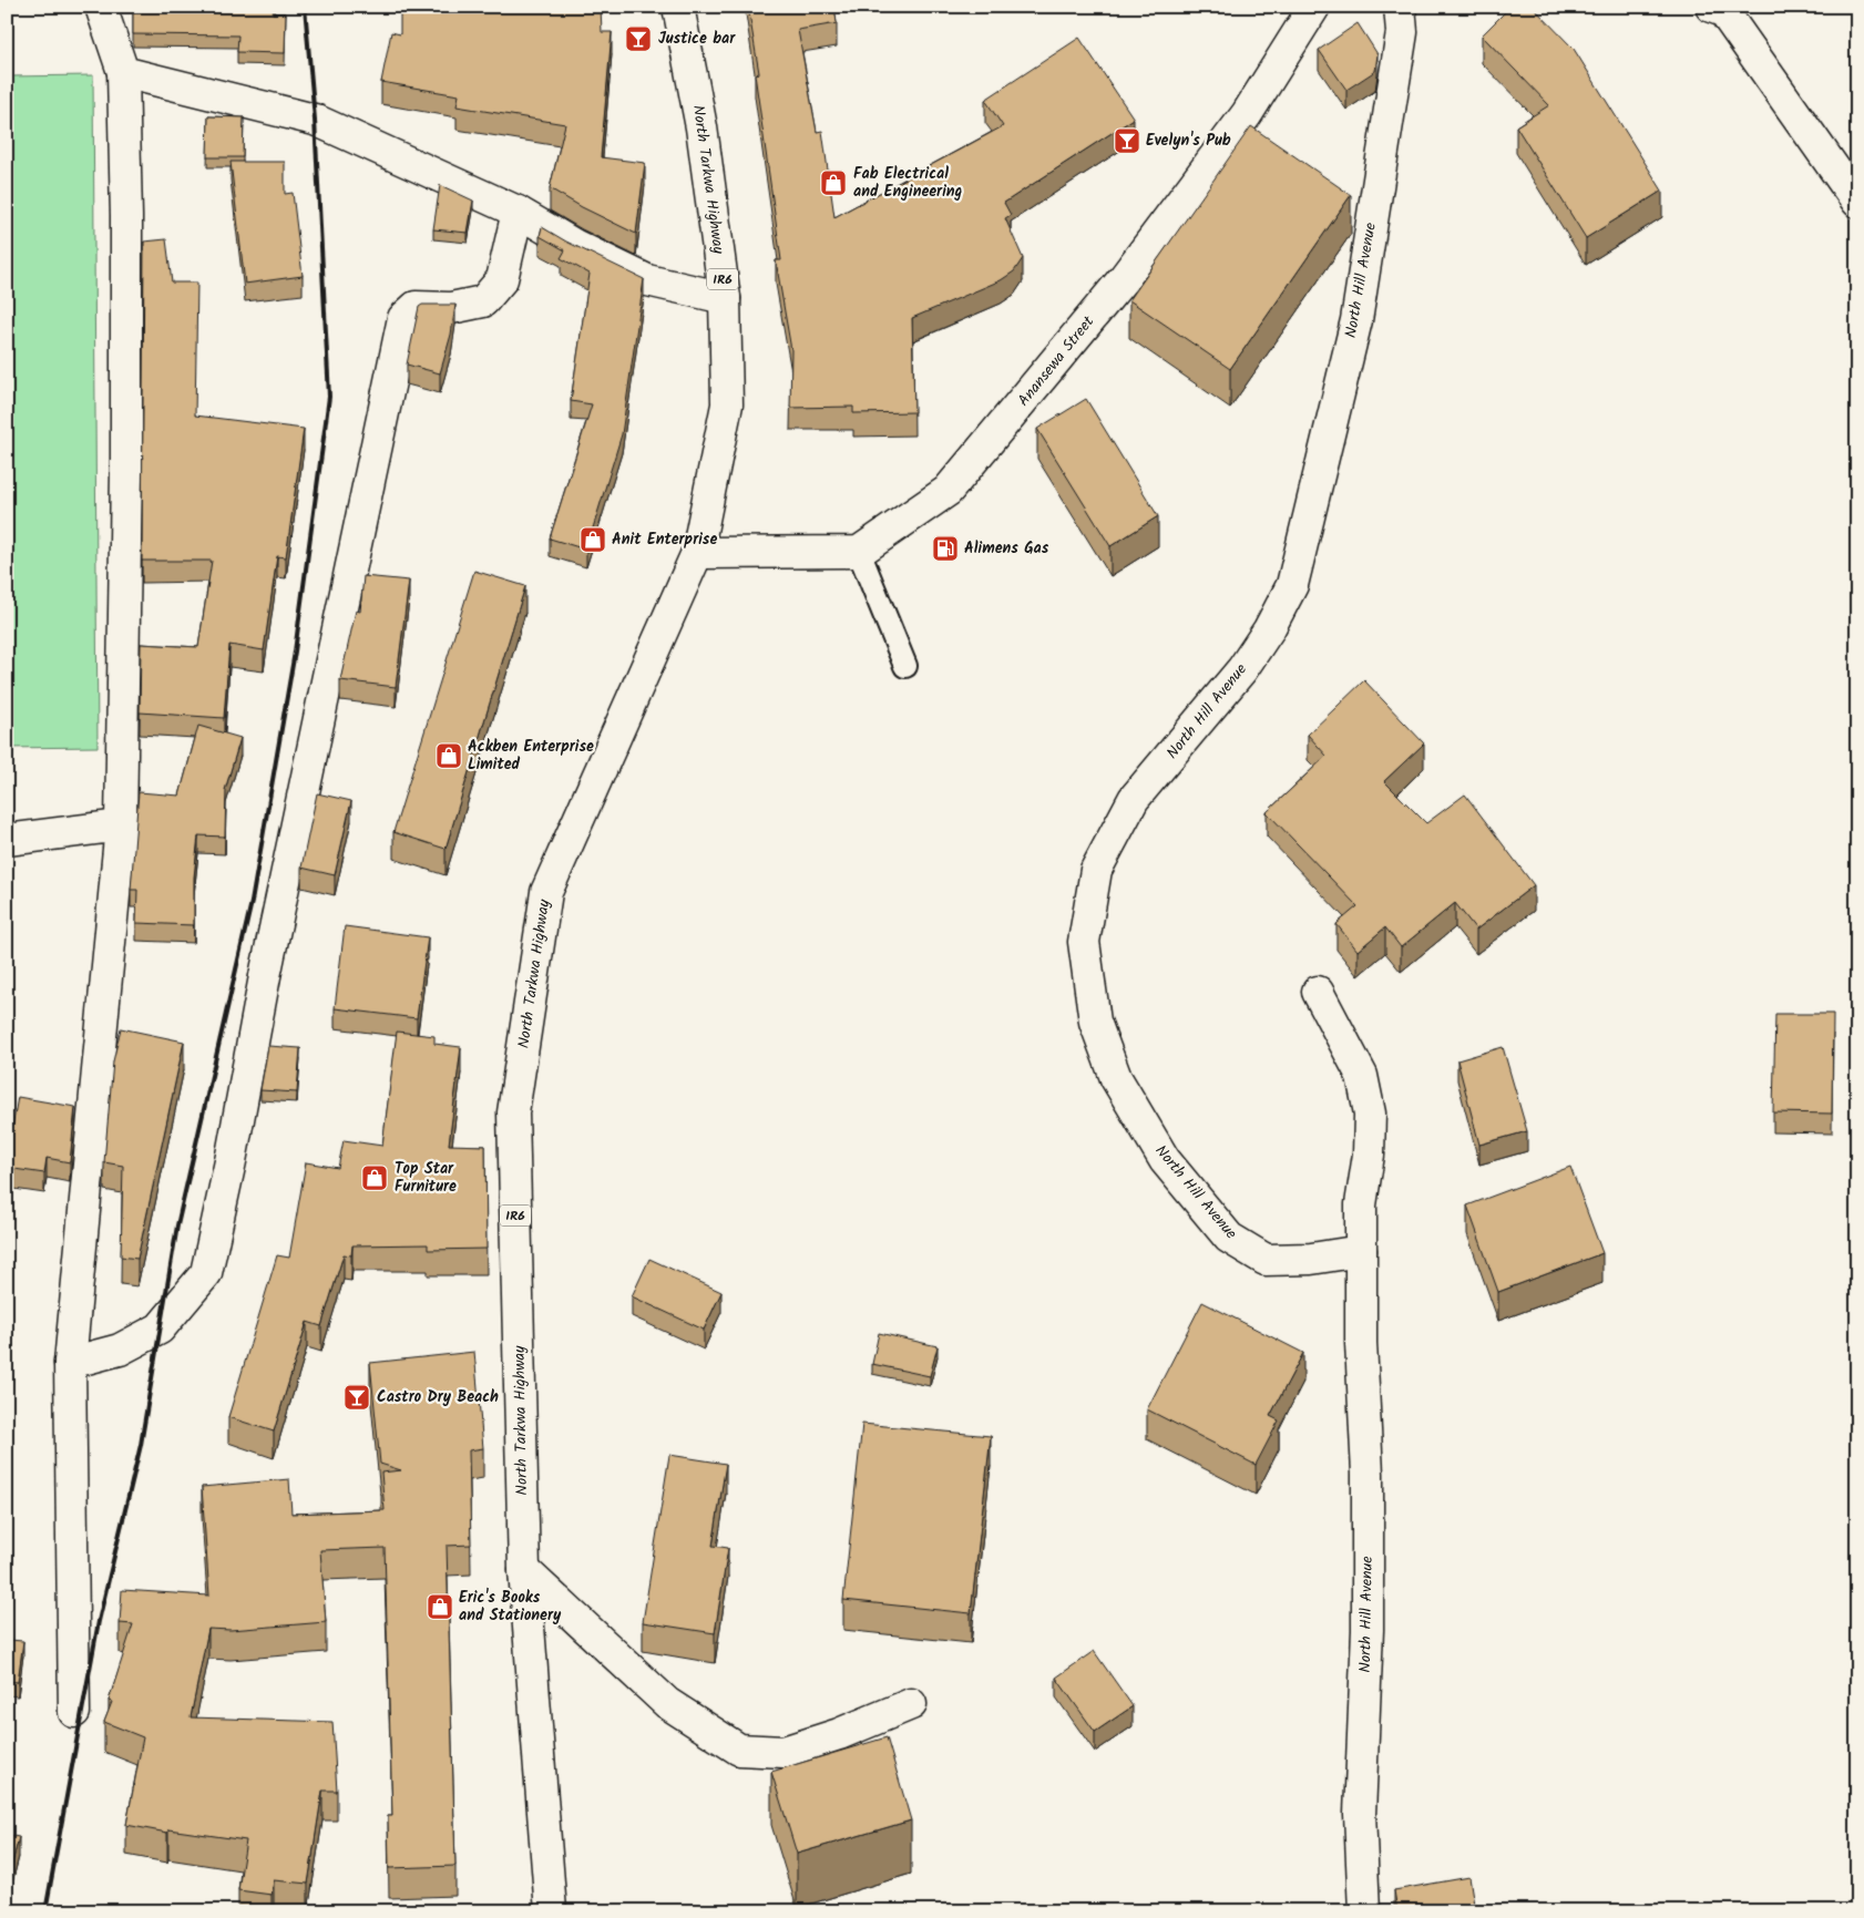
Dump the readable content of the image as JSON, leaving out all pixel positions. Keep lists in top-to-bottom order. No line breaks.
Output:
{"streets":{"street":["North Tarkwa Highway","IR6","North Hill Avenue","Anansewa Street"]},"places":{"bar":["Justice bar","Evelyn's Pub","Castro Dry Beach"],"shop":["Fab Electrical and Engineering","Anit Enterprise","Ackben Enterprise Limited","Top Star Furniture","Eric's Books and Stationery"],"fuel station":["Alimens Gas"]}}
